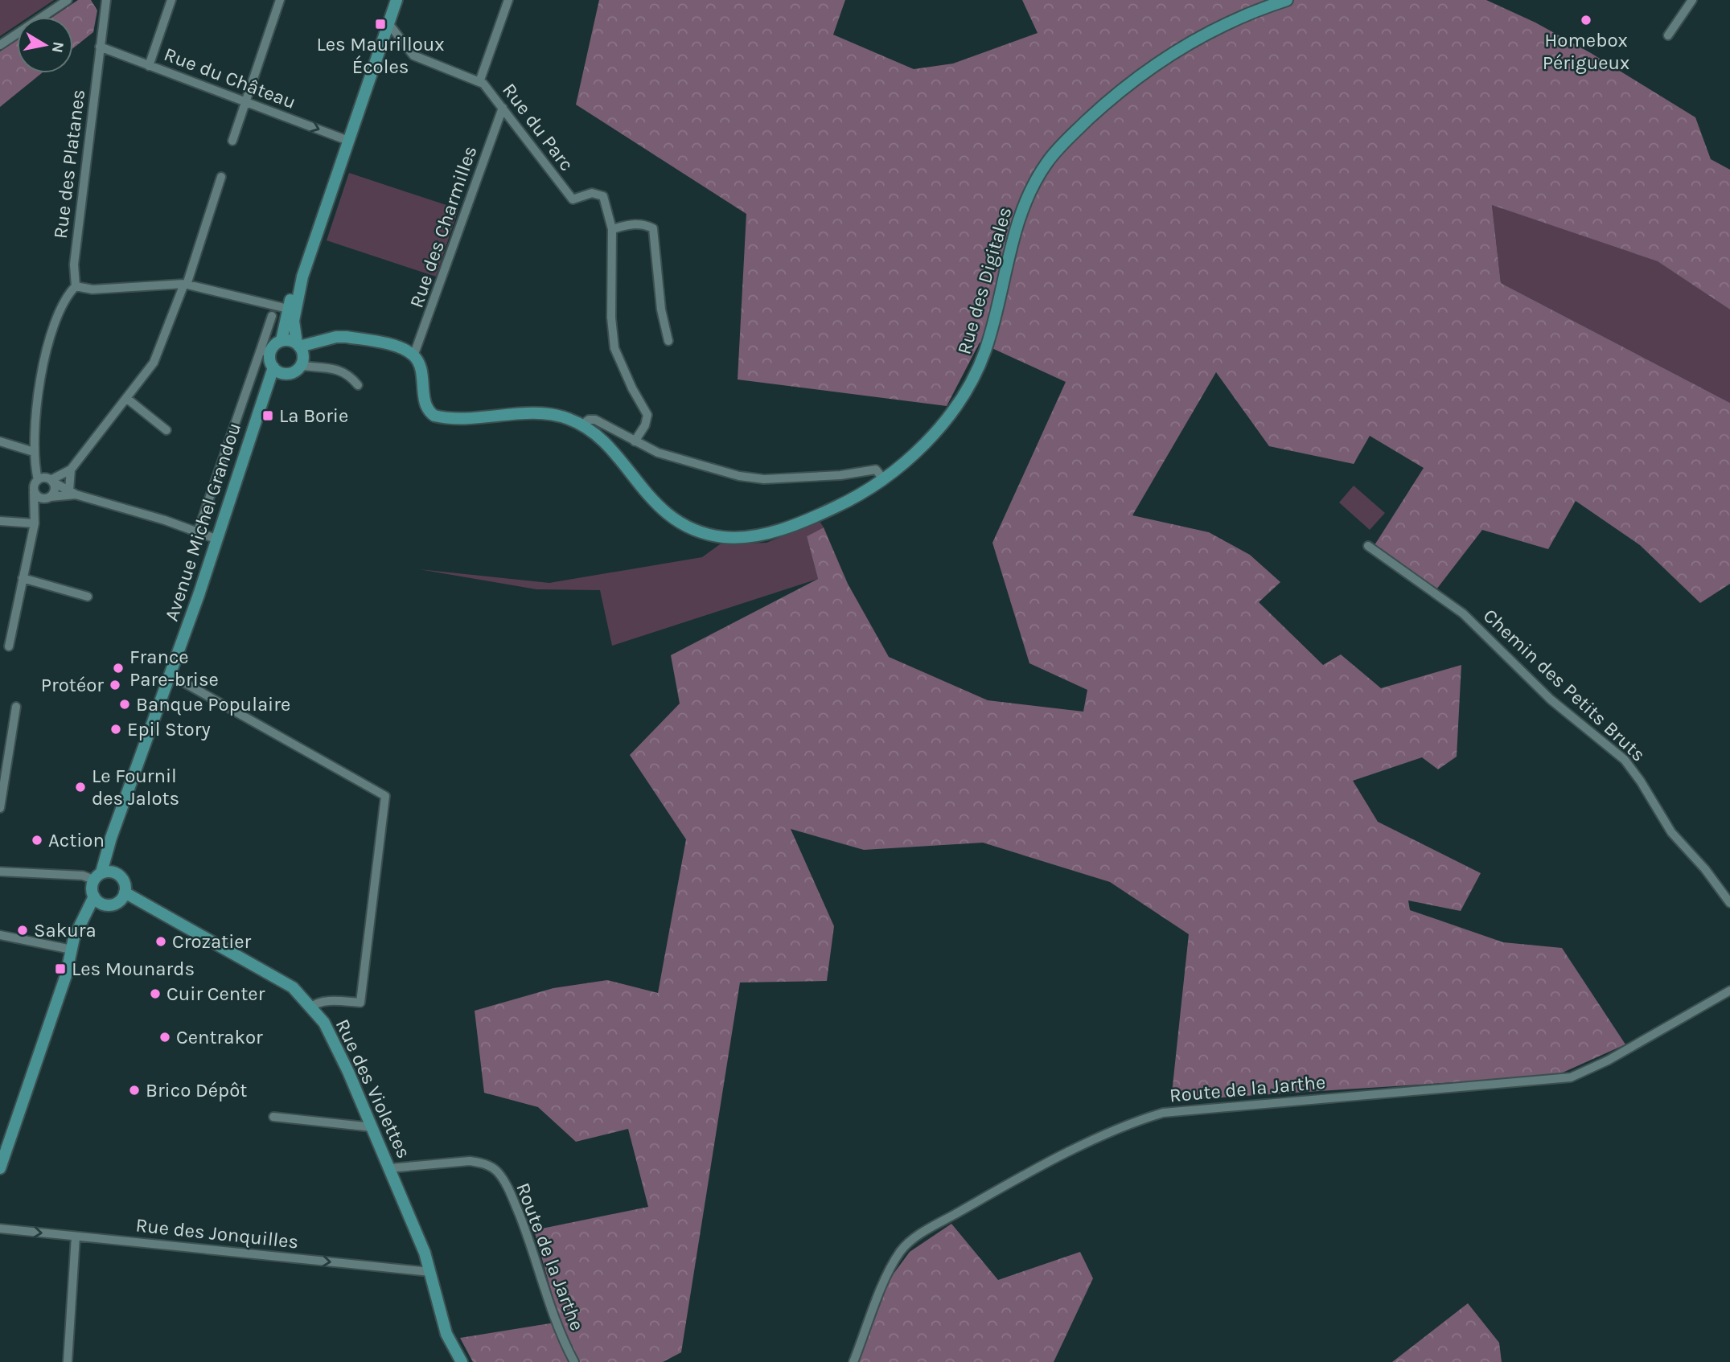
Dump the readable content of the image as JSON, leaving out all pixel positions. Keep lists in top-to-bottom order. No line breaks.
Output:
{"streets":{"street":["Rue du Château","Rue du Parc","Rue des Platanes","Rue des Charmilles","Rue des Digitales","Avenue Michel Grandou","Chemin des Petits Bruts","Rue des Violettes","Route de la Jarthe","Rue des Jonquilles"]},"crossings":[["Rue du Château","Rue des Platanes"],["Rue du Parc","Rue des Charmilles"],["Rue des Charmilles","Rue des Digitales"],["Avenue Michel Grandou","Rue des Violettes"],["Rue des Violettes","Route de la Jarthe"],["Rue des Violettes","Rue des Jonquilles"]],"one_way":["Rue du Château","Rue des Jonquilles"],"places":{"other":["Homebox Périgueux","France Pare-brise","Protéor","Banque Populaire","Epil Story","Le Fournil des Jalots","Action","Sakura","Crozatier","Cuir Center","Centrakor","Brico Dépôt"],"transit":["Les Maurilloux Écoles","La Borie","Les Mounards"]},"north":"right"}
